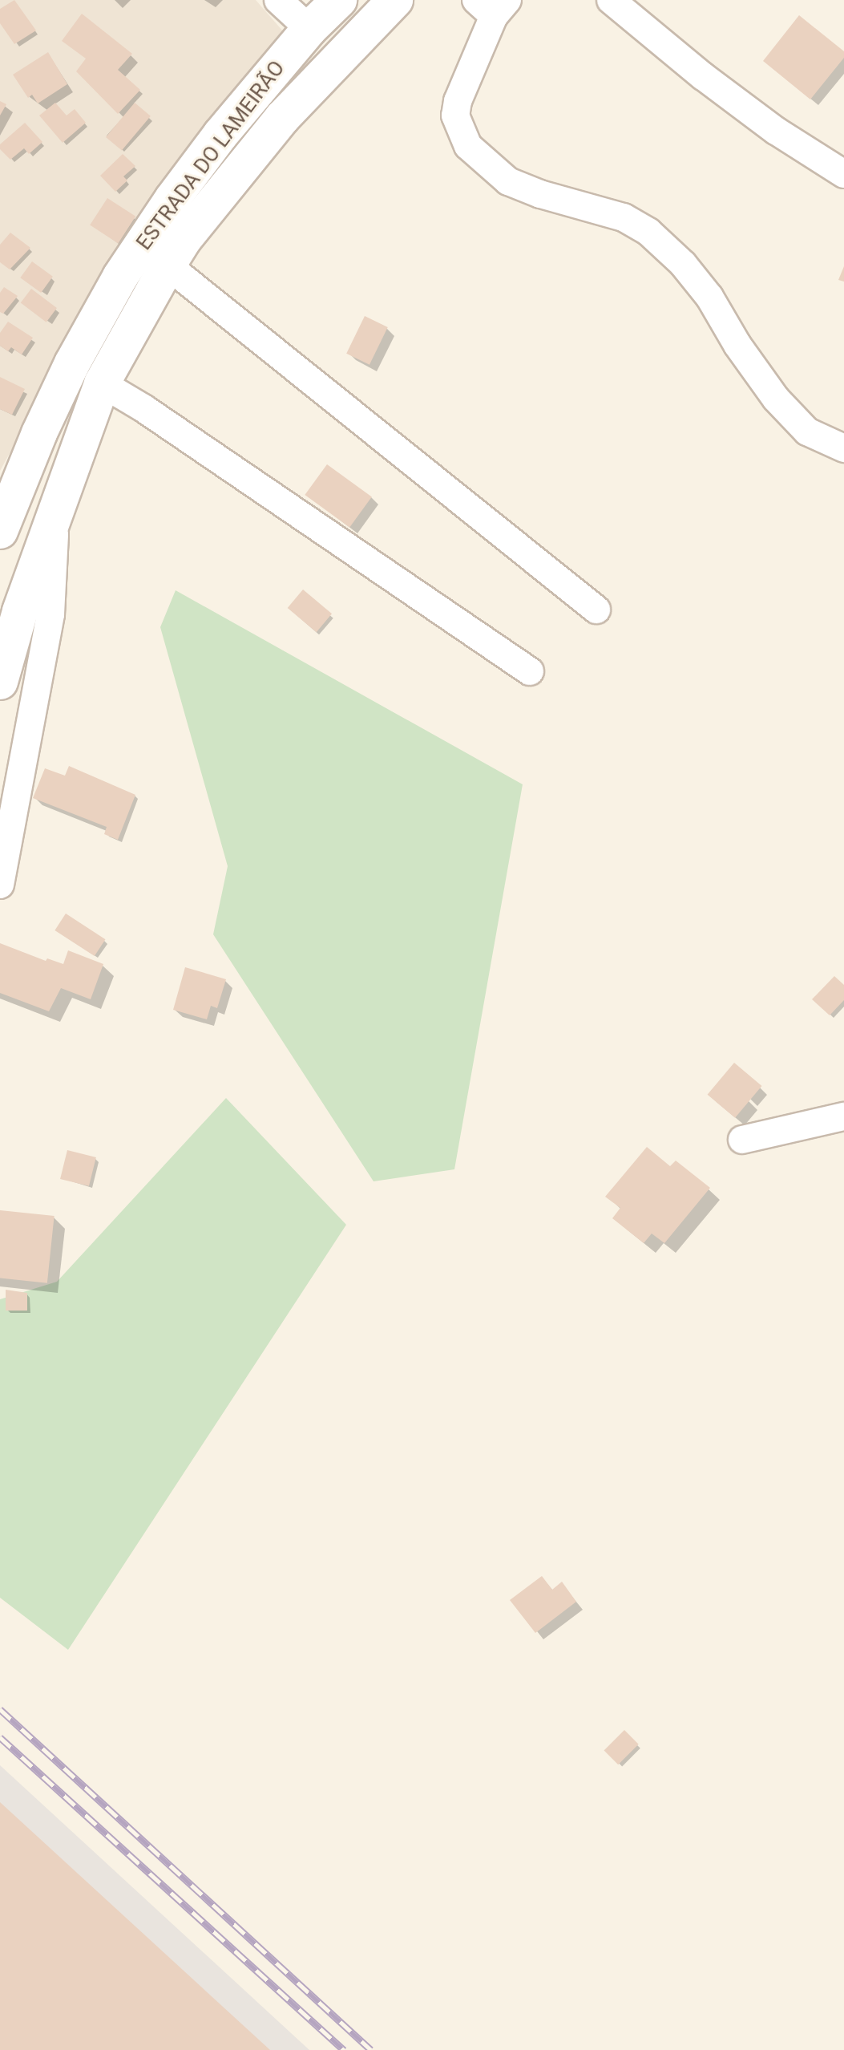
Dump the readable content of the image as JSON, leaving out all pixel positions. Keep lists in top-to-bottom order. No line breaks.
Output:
{"streets":{"main road":["ESTRADA DO LAMEIRÃO"]}}
